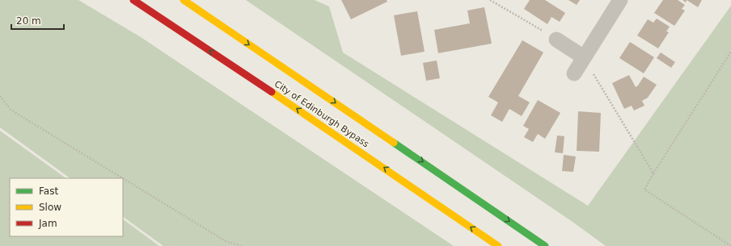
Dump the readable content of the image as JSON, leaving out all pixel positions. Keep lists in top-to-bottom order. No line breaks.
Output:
{"streets":{"highway":["City of Edinburgh Bypass"]},"legend":["Fast","Slow","Jam"],"scale_bar":"20 m"}
